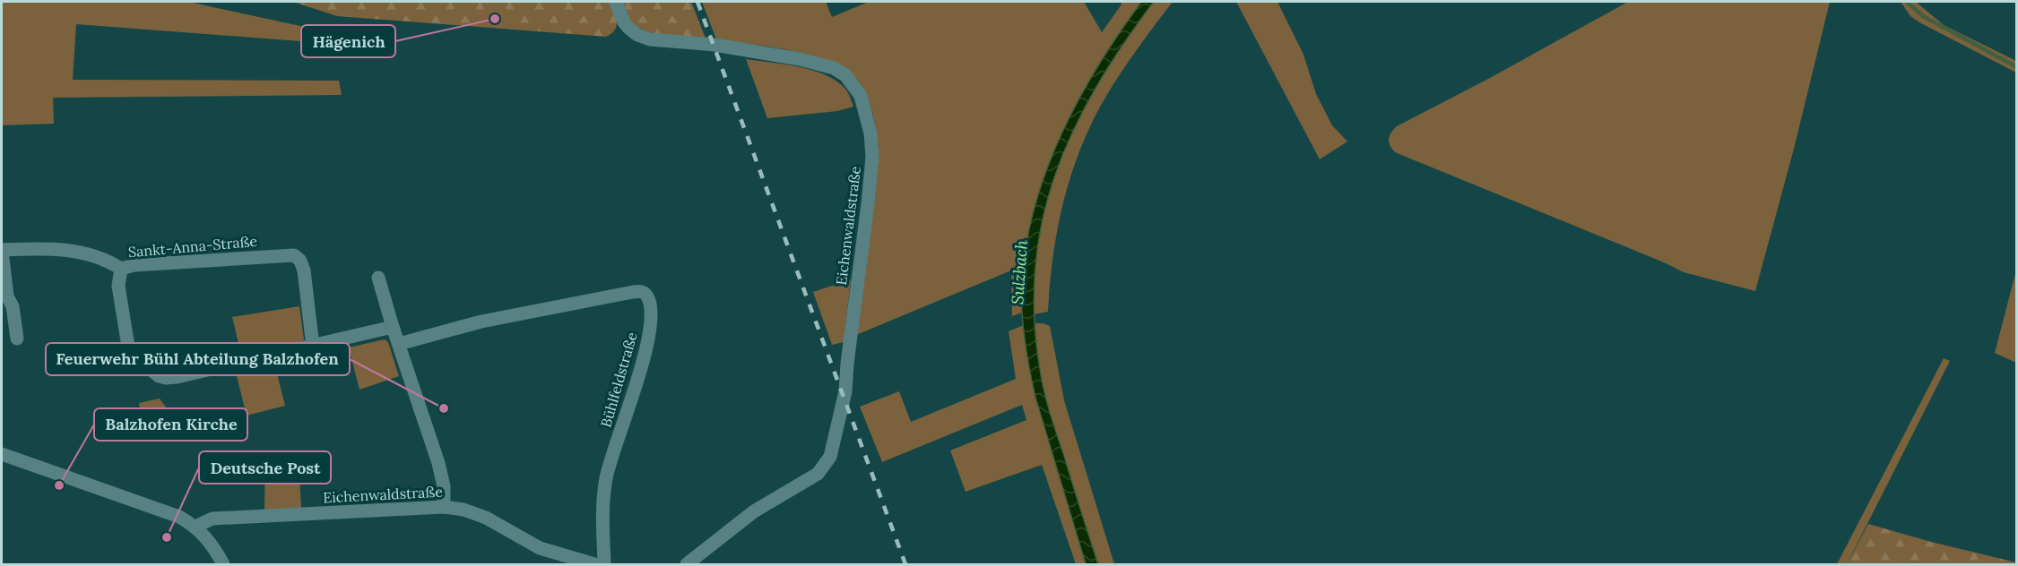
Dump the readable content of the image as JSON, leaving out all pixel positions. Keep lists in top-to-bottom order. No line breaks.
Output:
{"streets":{"street":["Eichenwaldstraße","Sankt-Anna-Straße","Bühlfeldstraße"]},"water":["Sulzbach"],"places":["Hägenich","Feuerwehr Bühl Abteilung Balzhofen","Balzhofen Kirche","Deutsche Post"]}
